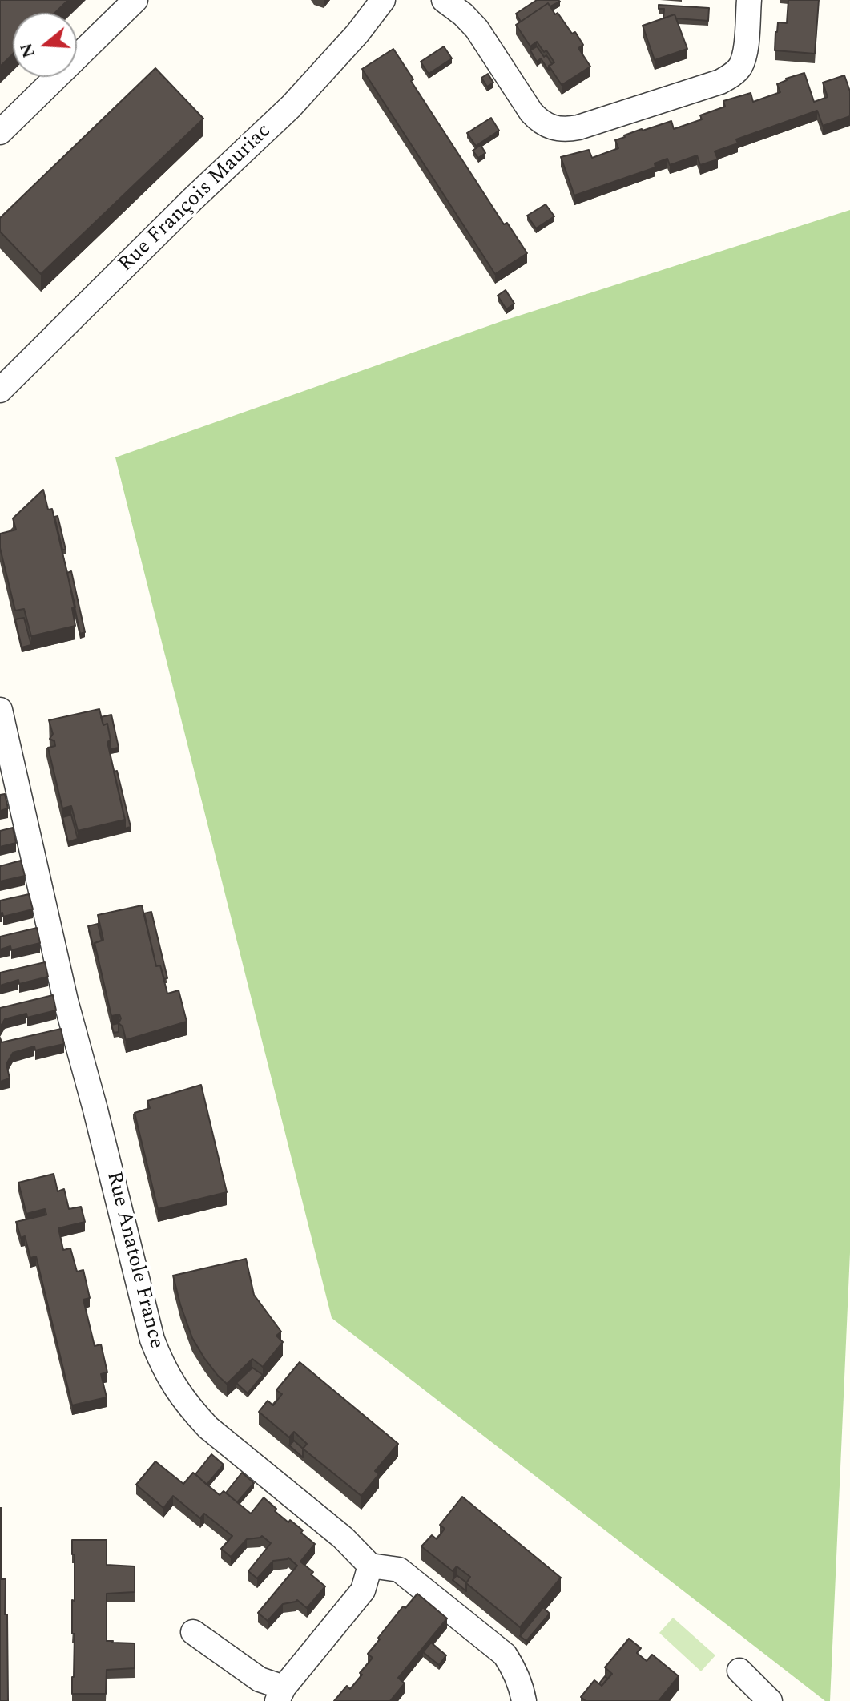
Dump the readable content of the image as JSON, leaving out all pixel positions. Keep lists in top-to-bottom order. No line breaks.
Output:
{"streets":{"street":["Rue François Mauriac","Rue Anatole France"]},"north":"left"}
